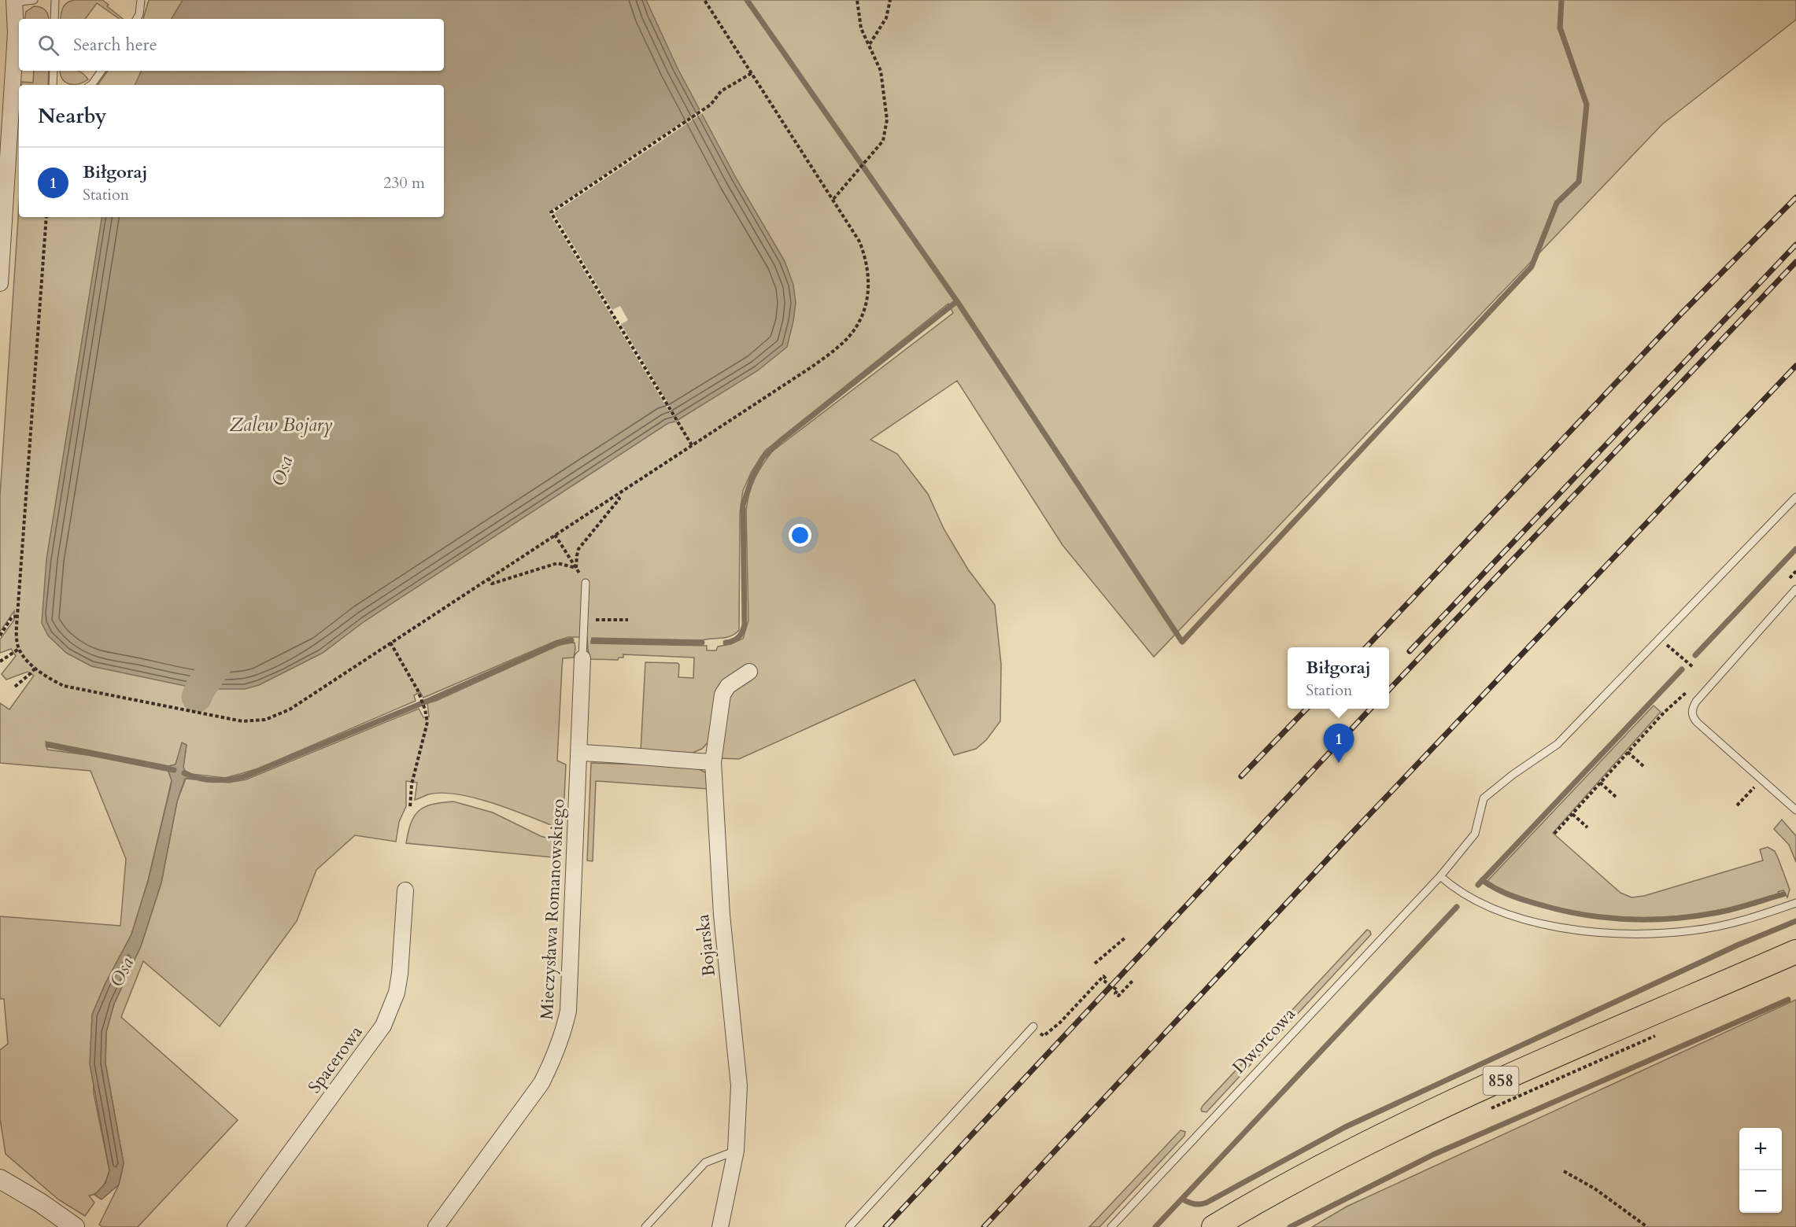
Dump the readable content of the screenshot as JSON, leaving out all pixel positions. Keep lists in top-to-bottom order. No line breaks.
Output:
{"streets":{"main road":["858"],"street":["Mieczysława Romanowskiego","Bojarska","Spacerowa"],"lane":["Dworcowa"]},"water":["Zalew Bojary","Osa"],"page":{"search":"Search here","heading":"Nearby","list":[{"mark":"1","name":"Biłgoraj","note":"Station","value":"230 m"}],"popup":["Biłgoraj","Station"],"pins":"1","map_buttons":["+","−"]}}
